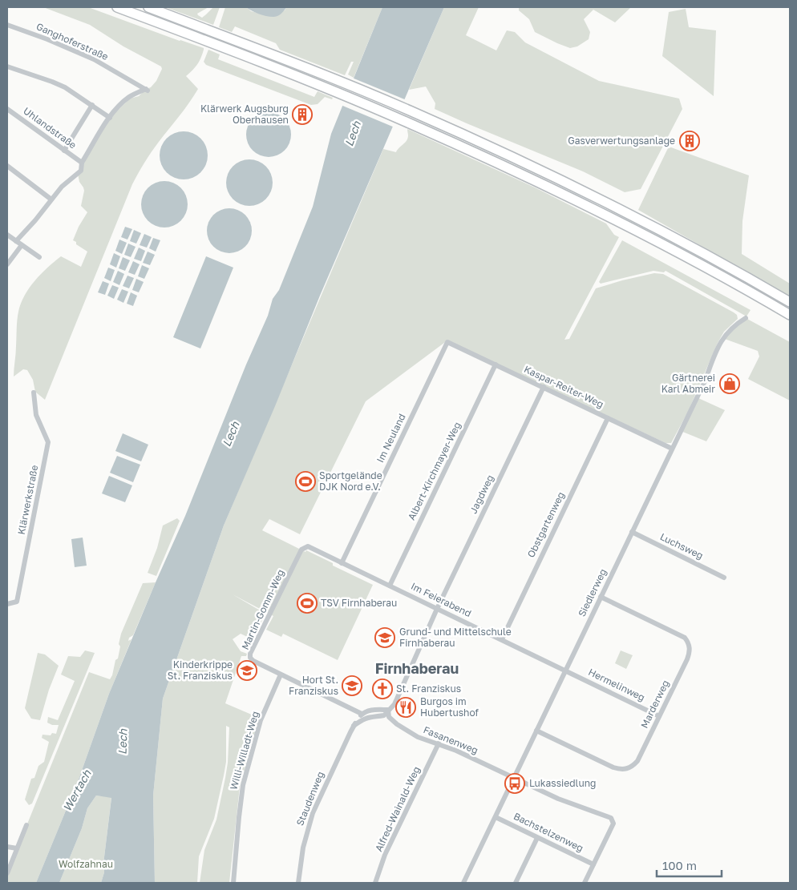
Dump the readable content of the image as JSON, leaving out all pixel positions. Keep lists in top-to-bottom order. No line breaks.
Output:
{"streets":{"street":["Ganghoferstraße","Uhlandstraße","Kaspar-Reiter-Weg","Im Neuland","Albert-Kirchmayer-Weg","Jagdweg","Klärwerkstraße","Obstgartenweg","Luchsweg","Siedlerweg","Im Feierabend","Martin-Gomm-Weg","Hermelinweg","Marderweg","Fasanenweg","Willi-Willadt-Weg","Staudenweg","Alfred-Wainald-Weg","Bachstelzenweg"]},"crossings":[["Kaspar-Reiter-Weg","Im Neuland"],["Kaspar-Reiter-Weg","Albert-Kirchmayer-Weg"],["Kaspar-Reiter-Weg","Jagdweg"],["Kaspar-Reiter-Weg","Obstgartenweg"],["Kaspar-Reiter-Weg","Siedlerweg"],["Im Neuland","Im Feierabend"],["Albert-Kirchmayer-Weg","Im Feierabend"],["Jagdweg","Im Feierabend"],["Jagdweg","Fasanenweg"],["Obstgartenweg","Im Feierabend"],["Luchsweg","Siedlerweg"],["Siedlerweg","Im Feierabend"],["Siedlerweg","Hermelinweg"],["Siedlerweg","Marderweg"],["Siedlerweg","Fasanenweg"],["Siedlerweg","Bachstelzenweg"],["Im Feierabend","Martin-Gomm-Weg"],["Im Feierabend","Hermelinweg"],["Martin-Gomm-Weg","Willi-Willadt-Weg"],["Hermelinweg","Marderweg"],["Fasanenweg","Alfred-Wainald-Weg"],["Fasanenweg","Bachstelzenweg"]],"districts":["Firnhaberau"],"water":["Lech","Wertach"],"parks":["Wolfzahnau"],"places":{"building":["Klärwerk Augsburg Oberhausen","Gasverwertungsanlage"],"shop":["Gärtnerei Karl Abmeir"],"sports":["Sportgelände DJK Nord e.V.","TSV Firnhaberau"],"school or university":["Grund- und Mittelschule Firnhaberau","Kinderkrippe St. Franziskus","Hort St. Franziskus"],"church":["St. Franziskus"],"restaurant":["Burgos im Hubertushof"],"bus stop":["Lukassiedlung"]},"scale_bar":"100 m"}
